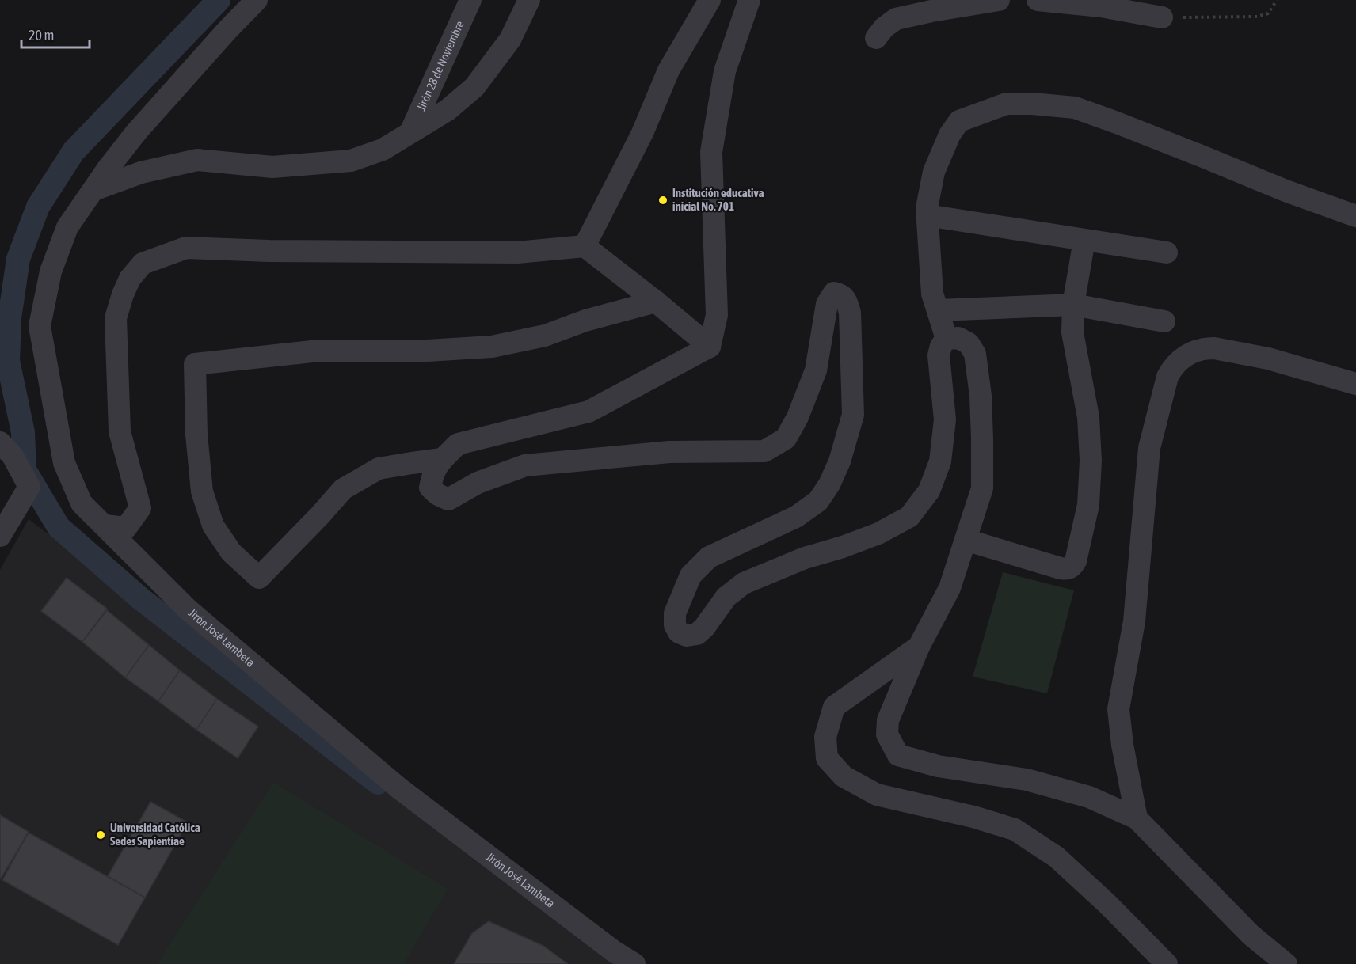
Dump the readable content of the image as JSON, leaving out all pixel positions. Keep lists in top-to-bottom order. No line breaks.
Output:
{"streets":{"street":["Jirón 28 de Noviembre","Jirón José Lambeta"]},"places":["Institución educativa inicial No. 701","Universidad Católica Sedes Sapientiae"],"scale_bar":"20 m"}
